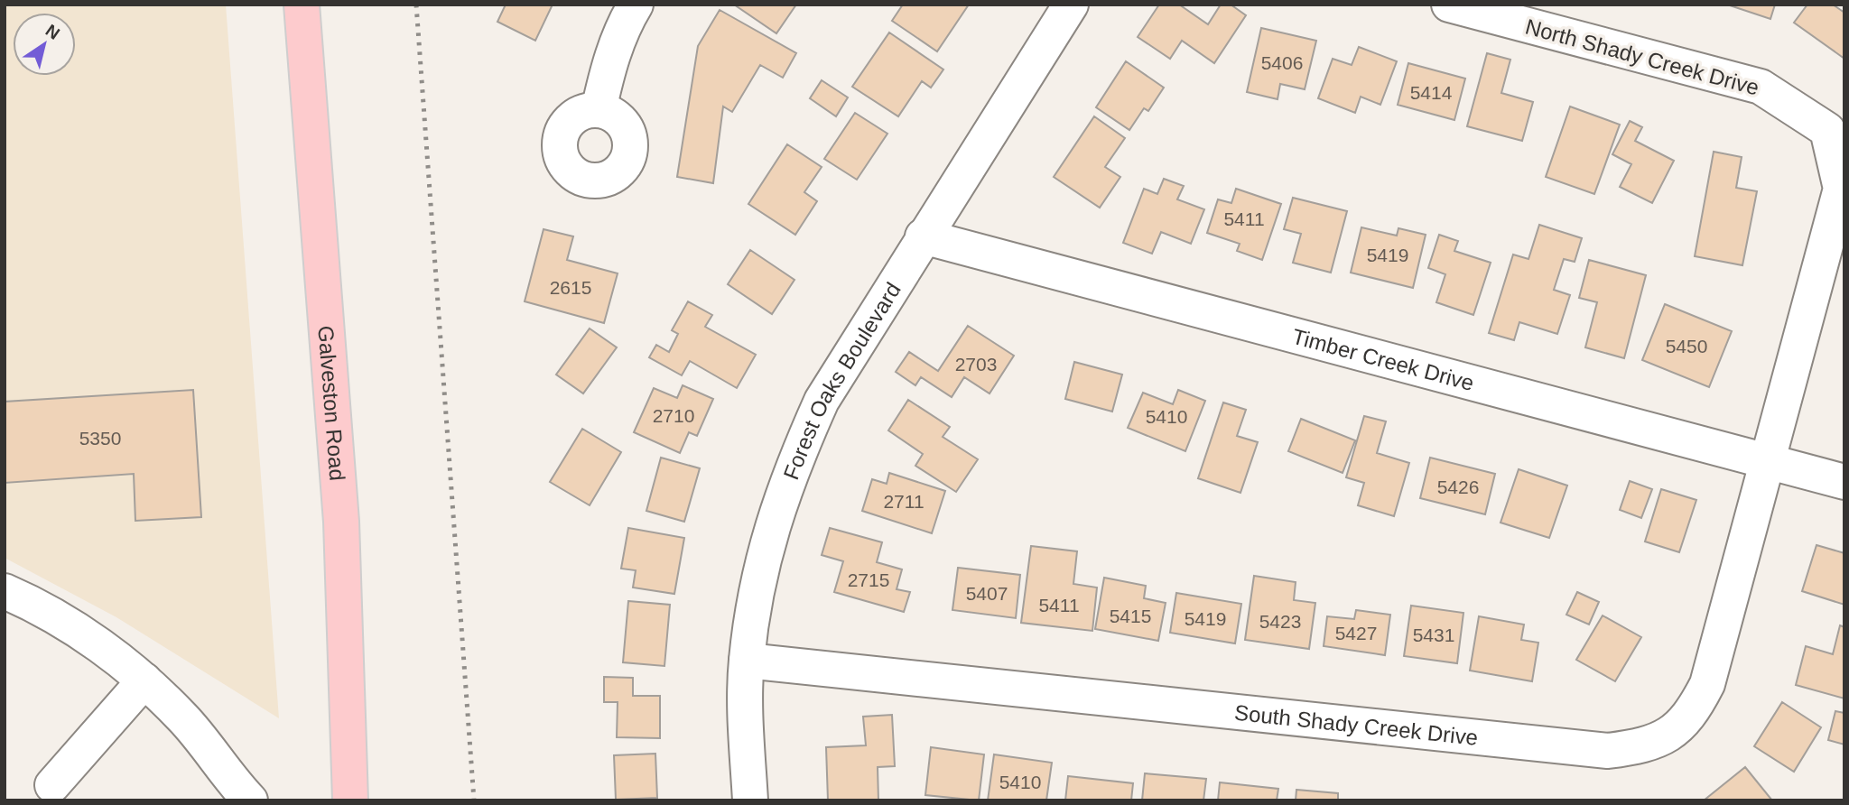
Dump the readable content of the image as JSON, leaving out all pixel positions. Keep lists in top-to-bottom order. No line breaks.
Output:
{"streets":{"main road":["Galveston Road"],"street":["North Shady Creek Drive","Timber Creek Drive","Forest Oaks Boulevard","South Shady Creek Drive"]},"crossings":[["North Shady Creek Drive","Timber Creek Drive"],["North Shady Creek Drive","South Shady Creek Drive"],["Timber Creek Drive","Forest Oaks Boulevard"],["Timber Creek Drive","South Shady Creek Drive"],["Forest Oaks Boulevard","South Shady Creek Drive"]],"house_numbers":["5406","5414","5411","5419","2615","5450","2703","2710","5410","5350","5426","2711","2715","5407","5411","5415","5419","5423","5427","5431","5410"],"north":"top right"}
